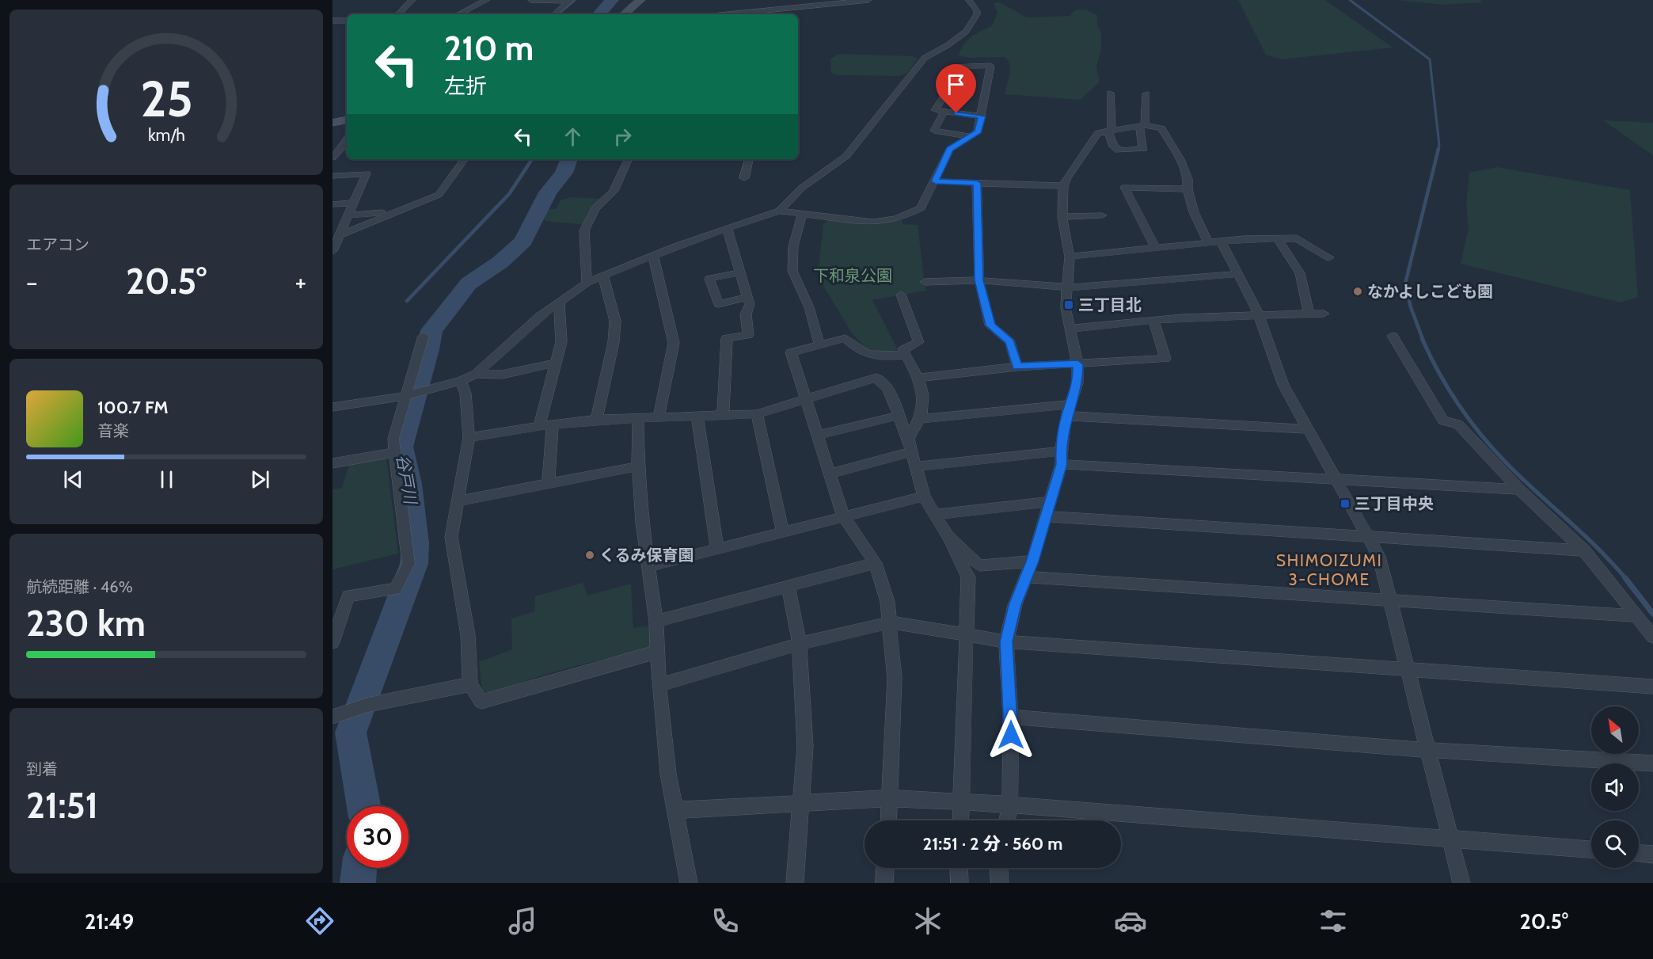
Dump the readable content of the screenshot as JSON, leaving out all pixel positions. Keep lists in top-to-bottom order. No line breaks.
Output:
{"districts":["SHIMOIZUMI 3-CHOME"],"water":["谷戸川"],"parks":["下和泉公園"],"places":{"other":["なかよしこども園","くるみ保育園"],"transit":["三丁目北","三丁目中央"]},"north":"top left","page":{"turn":["210 m","左折"],"tile":["エアコン",["航続距離 · 46%","230 km"],["到着","21:51"]],"heat":["−","20.5°","+"],"song":["100.7 FM","音楽"],"limit":"30","trip":"21:51 · 2 分 · 560 m","tabs":["21:49","20.5°"],"gauge":["25","km/h"]}}
